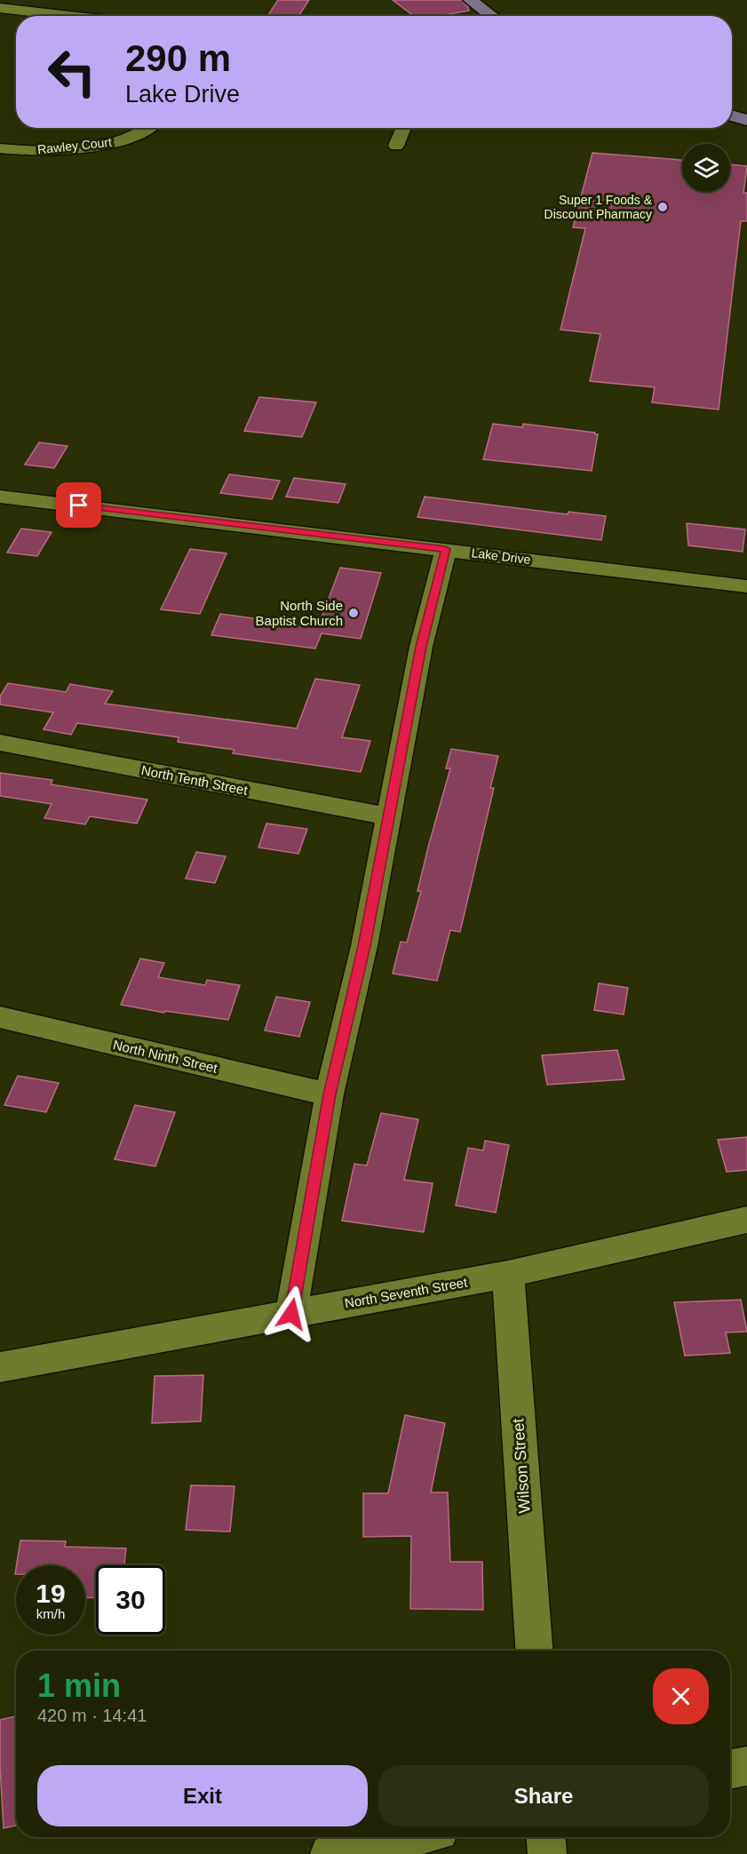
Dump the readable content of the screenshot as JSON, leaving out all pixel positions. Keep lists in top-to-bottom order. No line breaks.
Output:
{"streets":{"street":["Rawley Court","Lake Drive","North Tenth Street","North Ninth Street","North Seventh Street","Wilson Street"]},"crossings":[["North Seventh Street","Wilson Street"]],"places":["Super 1 Foods & Discount Pharmacy","North Side Baptist Church"],"page":{"turn":["290 m","Lake Drive"],"speed":"19 km/h","limit":"30","heading":["1 min","420 m · 14:41"],"buttons":["Exit","Share"]}}
